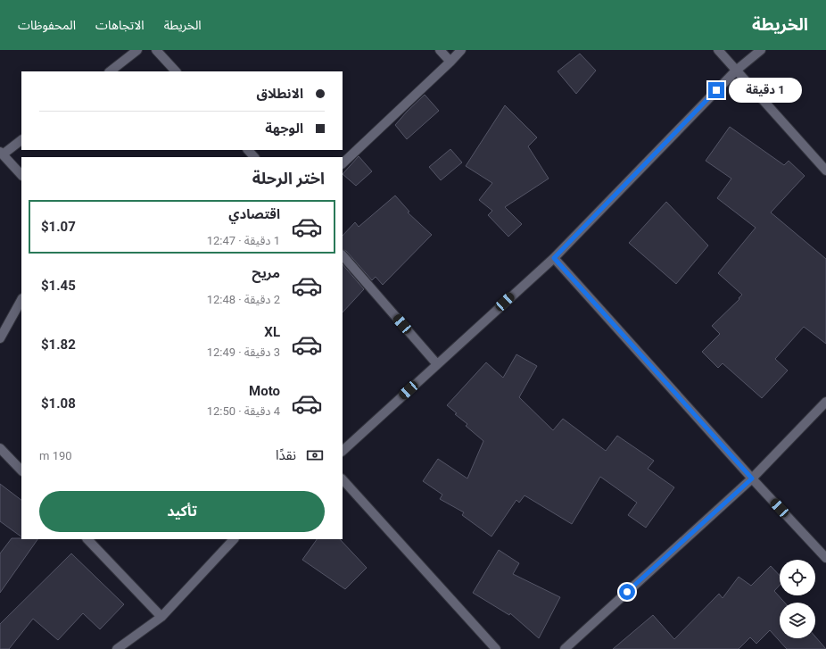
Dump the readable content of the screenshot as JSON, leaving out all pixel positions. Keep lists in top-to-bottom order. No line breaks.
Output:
{"page":{"header":"الخريطة","nav":["الخريطة","الاتجاهات","المحفوظات"],"banner":["الانطلاق","الوجهة"],"bubble":"1 دقيقة","heading":"اختر الرحلة","list":[{"name":"اقتصادي","note":"1 دقيقة · 12:47","value":"$1.07"},{"name":"مريح","note":"2 دقيقة · 12:48","value":"$1.45"},{"name":"XL","note":"3 دقيقة · 12:49","value":"$1.82"},{"name":"Moto","note":"4 دقيقة · 12:50","value":"$1.08"}],"pay":["نقدًا","190 m"],"buttons":"تأكيد"}}
